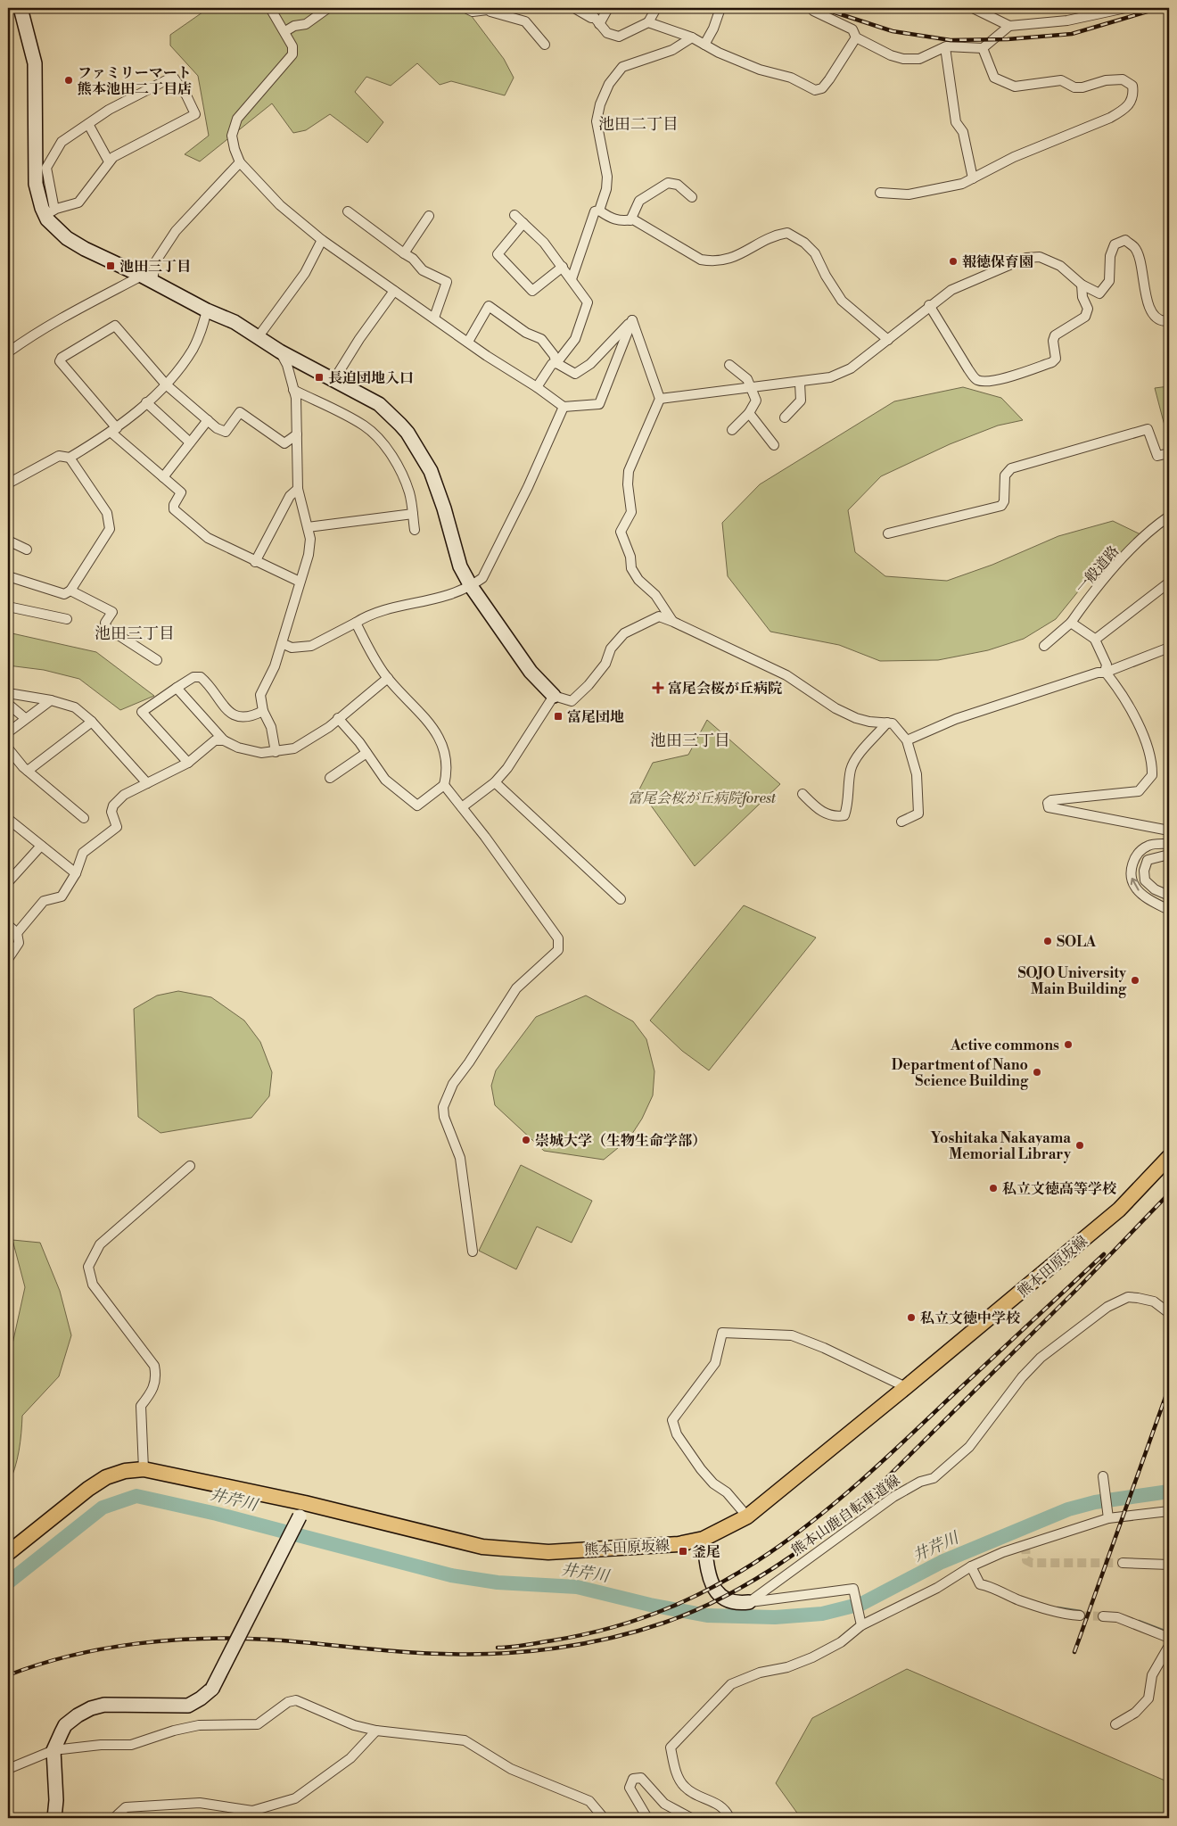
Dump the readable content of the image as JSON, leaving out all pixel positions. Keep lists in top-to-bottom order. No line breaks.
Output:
{"streets":{"main road":["熊本田原坂線"],"street":["一般道路","熊本山鹿自転車道線"]},"districts":["池田二丁目","池田三丁目","池田三丁目"],"water":["井芹川"],"parks":["富尾会桜が丘病院forest"],"places":{"other":["ファミリーマート 熊本池田二丁目店","報徳保育園","SOLA","SOJO University Main Building","Active commons","Department of Nano Science Building","崇城大学（生物生命学部）","Yoshitaka Nakayama Memorial Library","私立文徳高等学校","私立文徳中学校"],"transit":["池田三丁目","長迫団地入口","富尾団地","釜尾"],"health":["富尾会桜が丘病院"]}}
